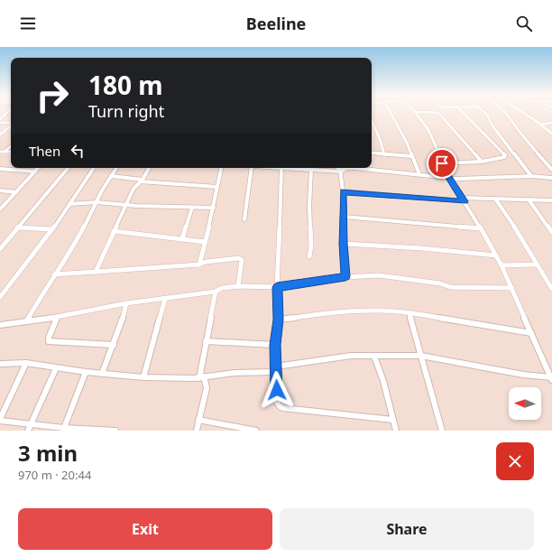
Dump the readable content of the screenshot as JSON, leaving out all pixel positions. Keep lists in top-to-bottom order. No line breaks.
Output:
{"north":"left","page":{"header":"Beeline","turn":["180 m","Turn right"],"then":"Then","heading":["3 min","970 m · 20:44"],"buttons":["Exit","Share"]}}
